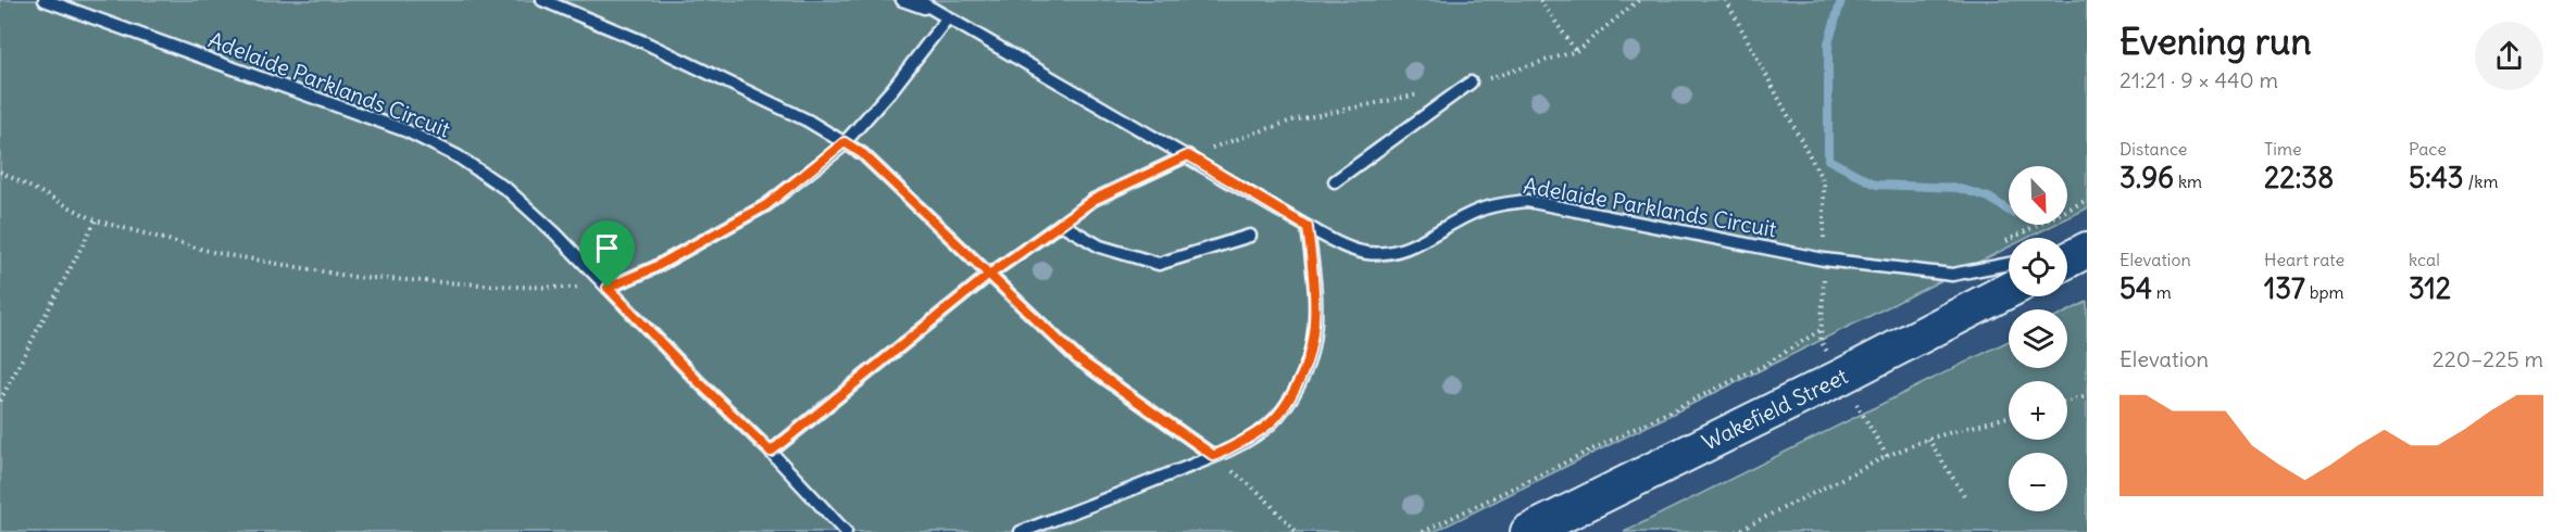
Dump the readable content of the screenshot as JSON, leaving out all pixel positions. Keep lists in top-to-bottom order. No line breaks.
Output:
{"streets":{"main road":["Wakefield Street"],"lane":["Adelaide Parklands Circuit"]},"north":"bottom right","page":{"heading":["Evening run","21:21 · 9 × 440 m"],"stats":[["Distance","3.96 km"],["Time","22:38"],["Pace","5:43 /km"],["Elevation","54 m"],["Heart rate","137 bpm"],["kcal","312"]],"map_buttons":["+","−"],"chart":["Elevation","220–225 m"]}}
